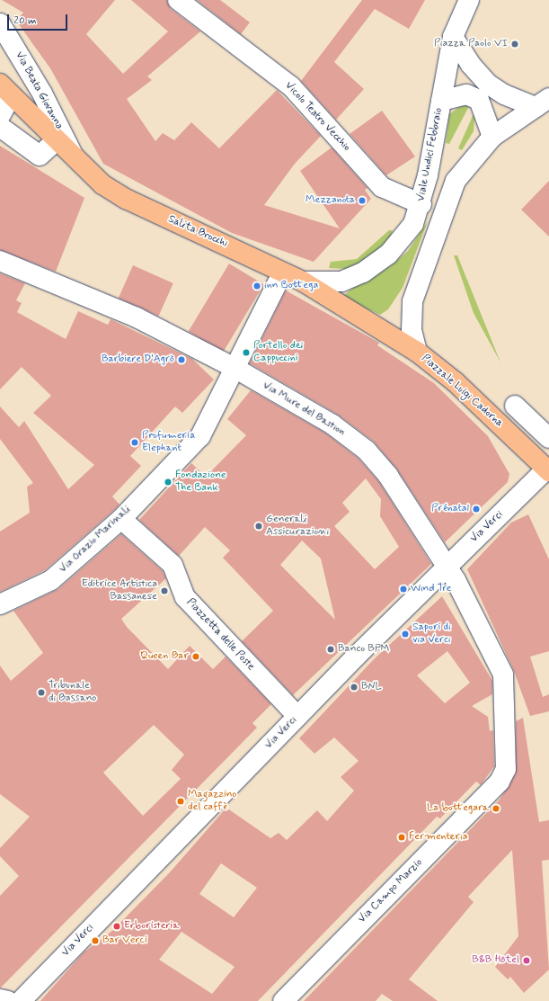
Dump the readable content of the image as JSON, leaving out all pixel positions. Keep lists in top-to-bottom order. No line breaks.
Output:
{"streets":{"main road":["Salita Brocchi","Piazzale Luigi Cadorna"],"street":["Via Beata Giovanna","Vicolo Teatro Vecchio","Viale Undici Febbraio","Via Mure del Bastion","Via Verci","Via Orazio Marinali","Piazzetta delle Poste","Via Campo Marzio"]},"crossings":[["Via Beata Giovanna","Salita Brocchi"],["Vicolo Teatro Vecchio","Viale Undici Febbraio"],["Viale Undici Febbraio","Salita Brocchi"],["Viale Undici Febbraio","Piazzale Luigi Cadorna"],["Salita Brocchi","Piazzale Luigi Cadorna"],["Salita Brocchi","Via Orazio Marinali"],["Piazzale Luigi Cadorna","Via Verci"],["Via Mure del Bastion","Via Verci"],["Via Mure del Bastion","Via Orazio Marinali"],["Via Mure del Bastion","Via Campo Marzio"],["Via Verci","Piazzetta delle Poste"],["Via Orazio Marinali","Piazzetta delle Poste"]],"places":["Piazza Paolo VI","Mezzanota","inn Bottega","Portello dei Cappuccini","Barbiere D'Agrò","Profumeria Elephant","Fondazione The Bank","Prénatal","Generali Assicurazioni","Wind Tre","Editrice Artistica Bassanese","Sapori di via Verci","Banco BPM","Queen Bar","BNL","Tribunale di Bassano","Magazzino del caffè","La bottegara","Fermenteria","Erboristeria","Bar Verci","B&B Hôtel"],"scale_bar":"20 m"}
